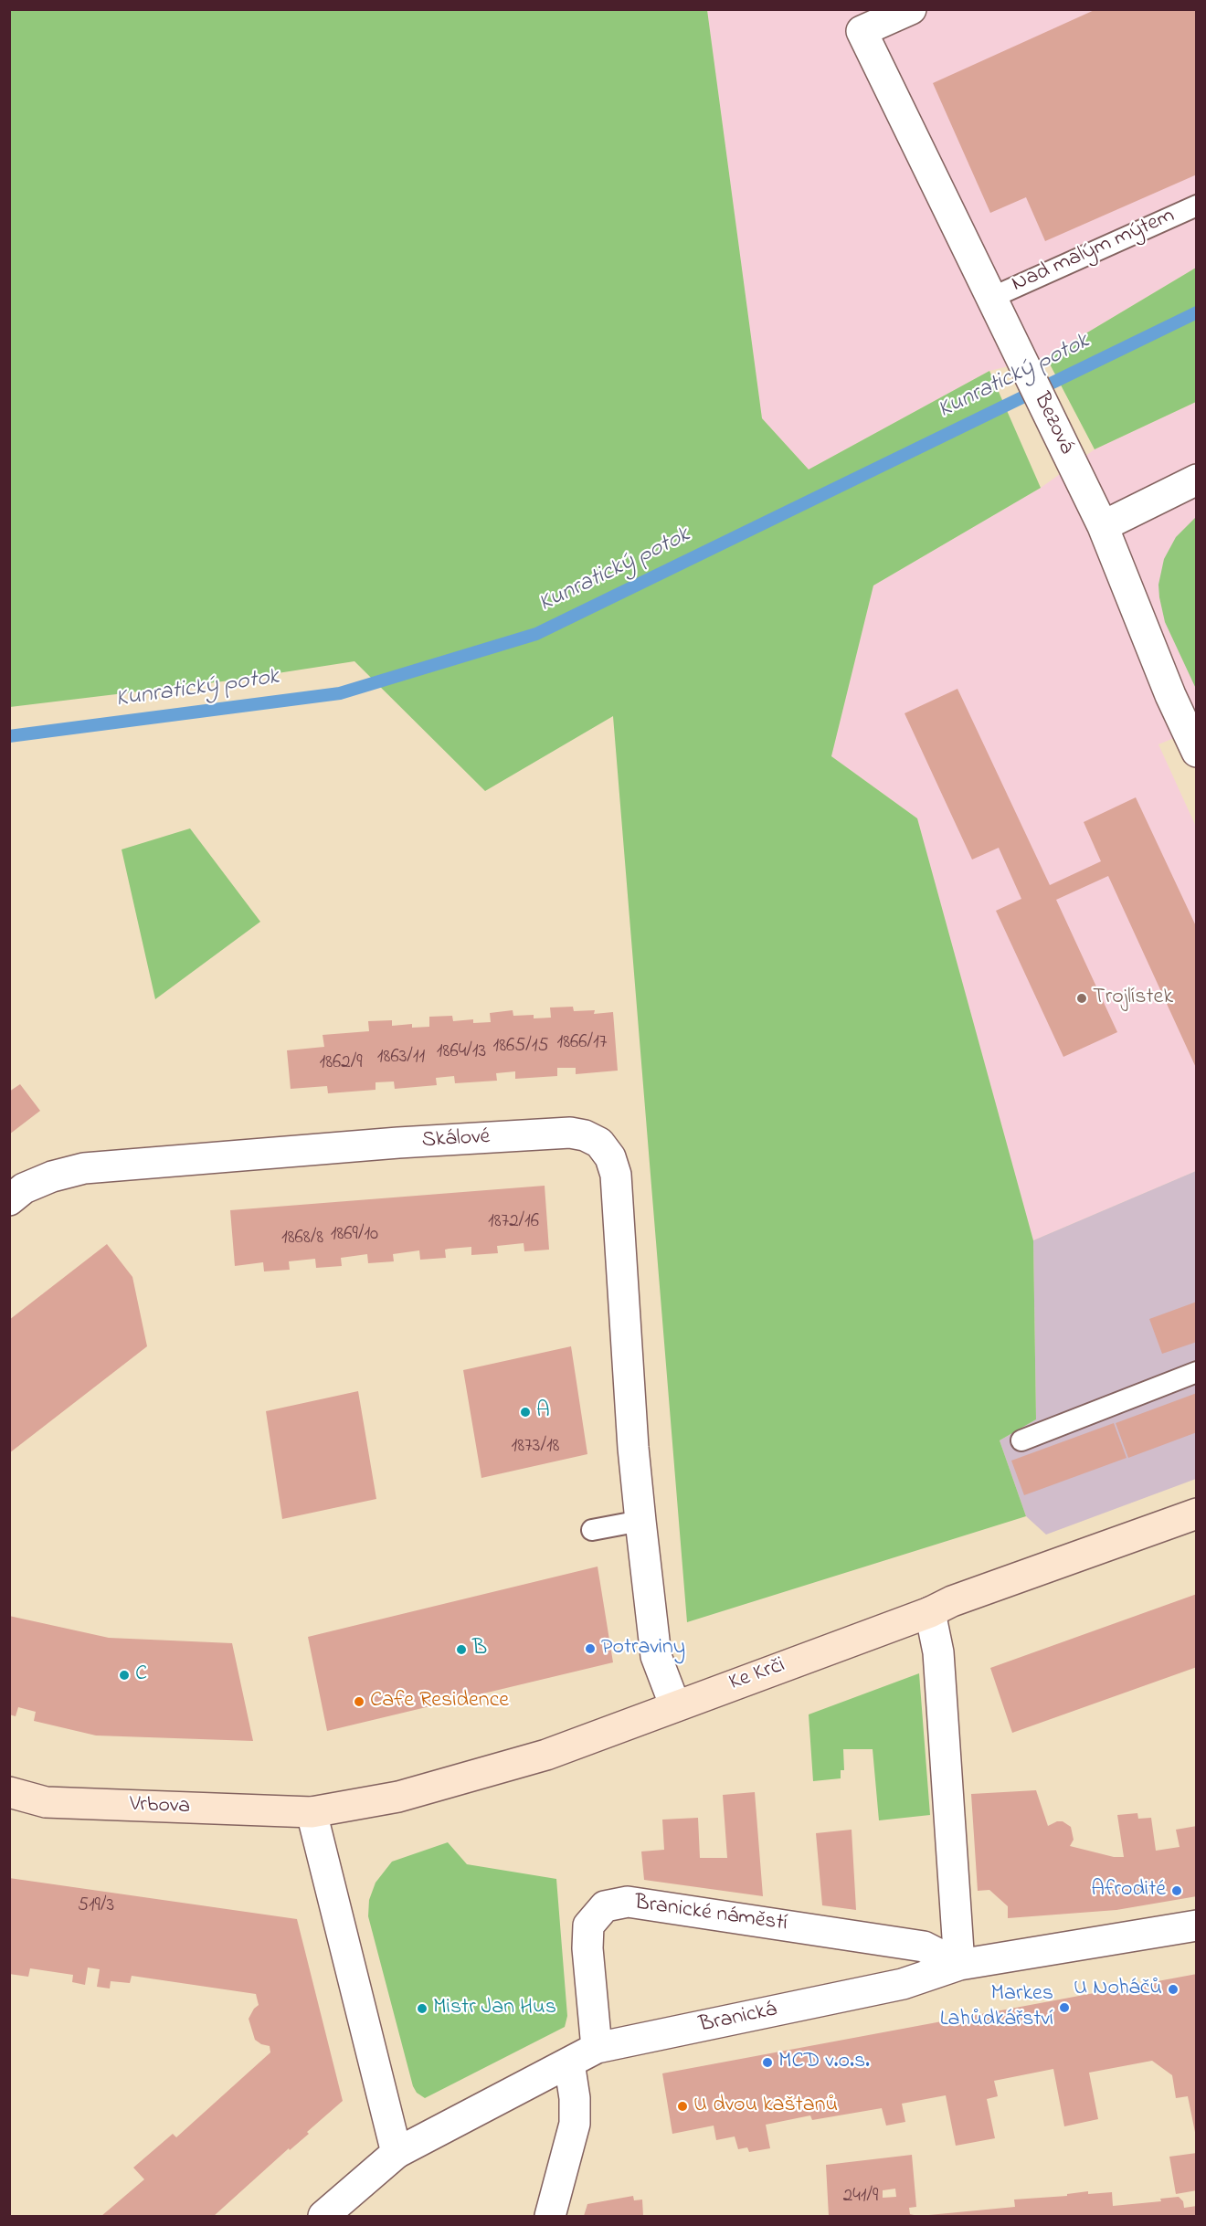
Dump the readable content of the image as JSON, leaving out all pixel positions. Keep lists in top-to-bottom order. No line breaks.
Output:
{"streets":{"main road":["Ke Krči","Vrbova"],"street":["Bezová","Skálové","Branické náměstí","Branická"],"lane":["Nad malým mýtem"]},"crossings":[["Nad malým mýtem","Bezová"],["Skálové","Ke Krči"],["Ke Krči","Vrbova"],["Branické náměstí","Branická"]],"water":["Kunratický potok"],"places":["Trojlístek","A","Potraviny","B","C","Cafe Residence","Afrodité","U Noháčů","Markes Lahůdkářství","Mistr Jan Hus","MCD v.o.s.","U dvou kaštanů"],"house_numbers":["1866/17","1865/15","1864/13","1863/11","1862/9","1872/16","1869/10","1868/8","1873/18","519/3","241/9"]}
